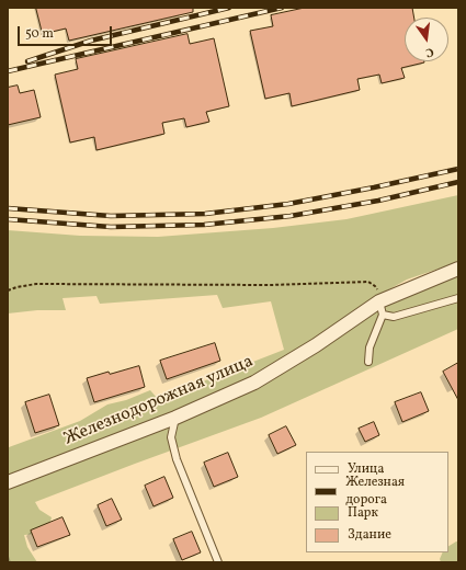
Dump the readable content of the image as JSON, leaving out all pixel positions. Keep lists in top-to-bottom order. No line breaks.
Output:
{"streets":{"street":["Железнодорожная улица"]},"legend":["Улица","Железная дорога","Парк","Здание"],"scale_bar":"50 m","north":"bottom"}
